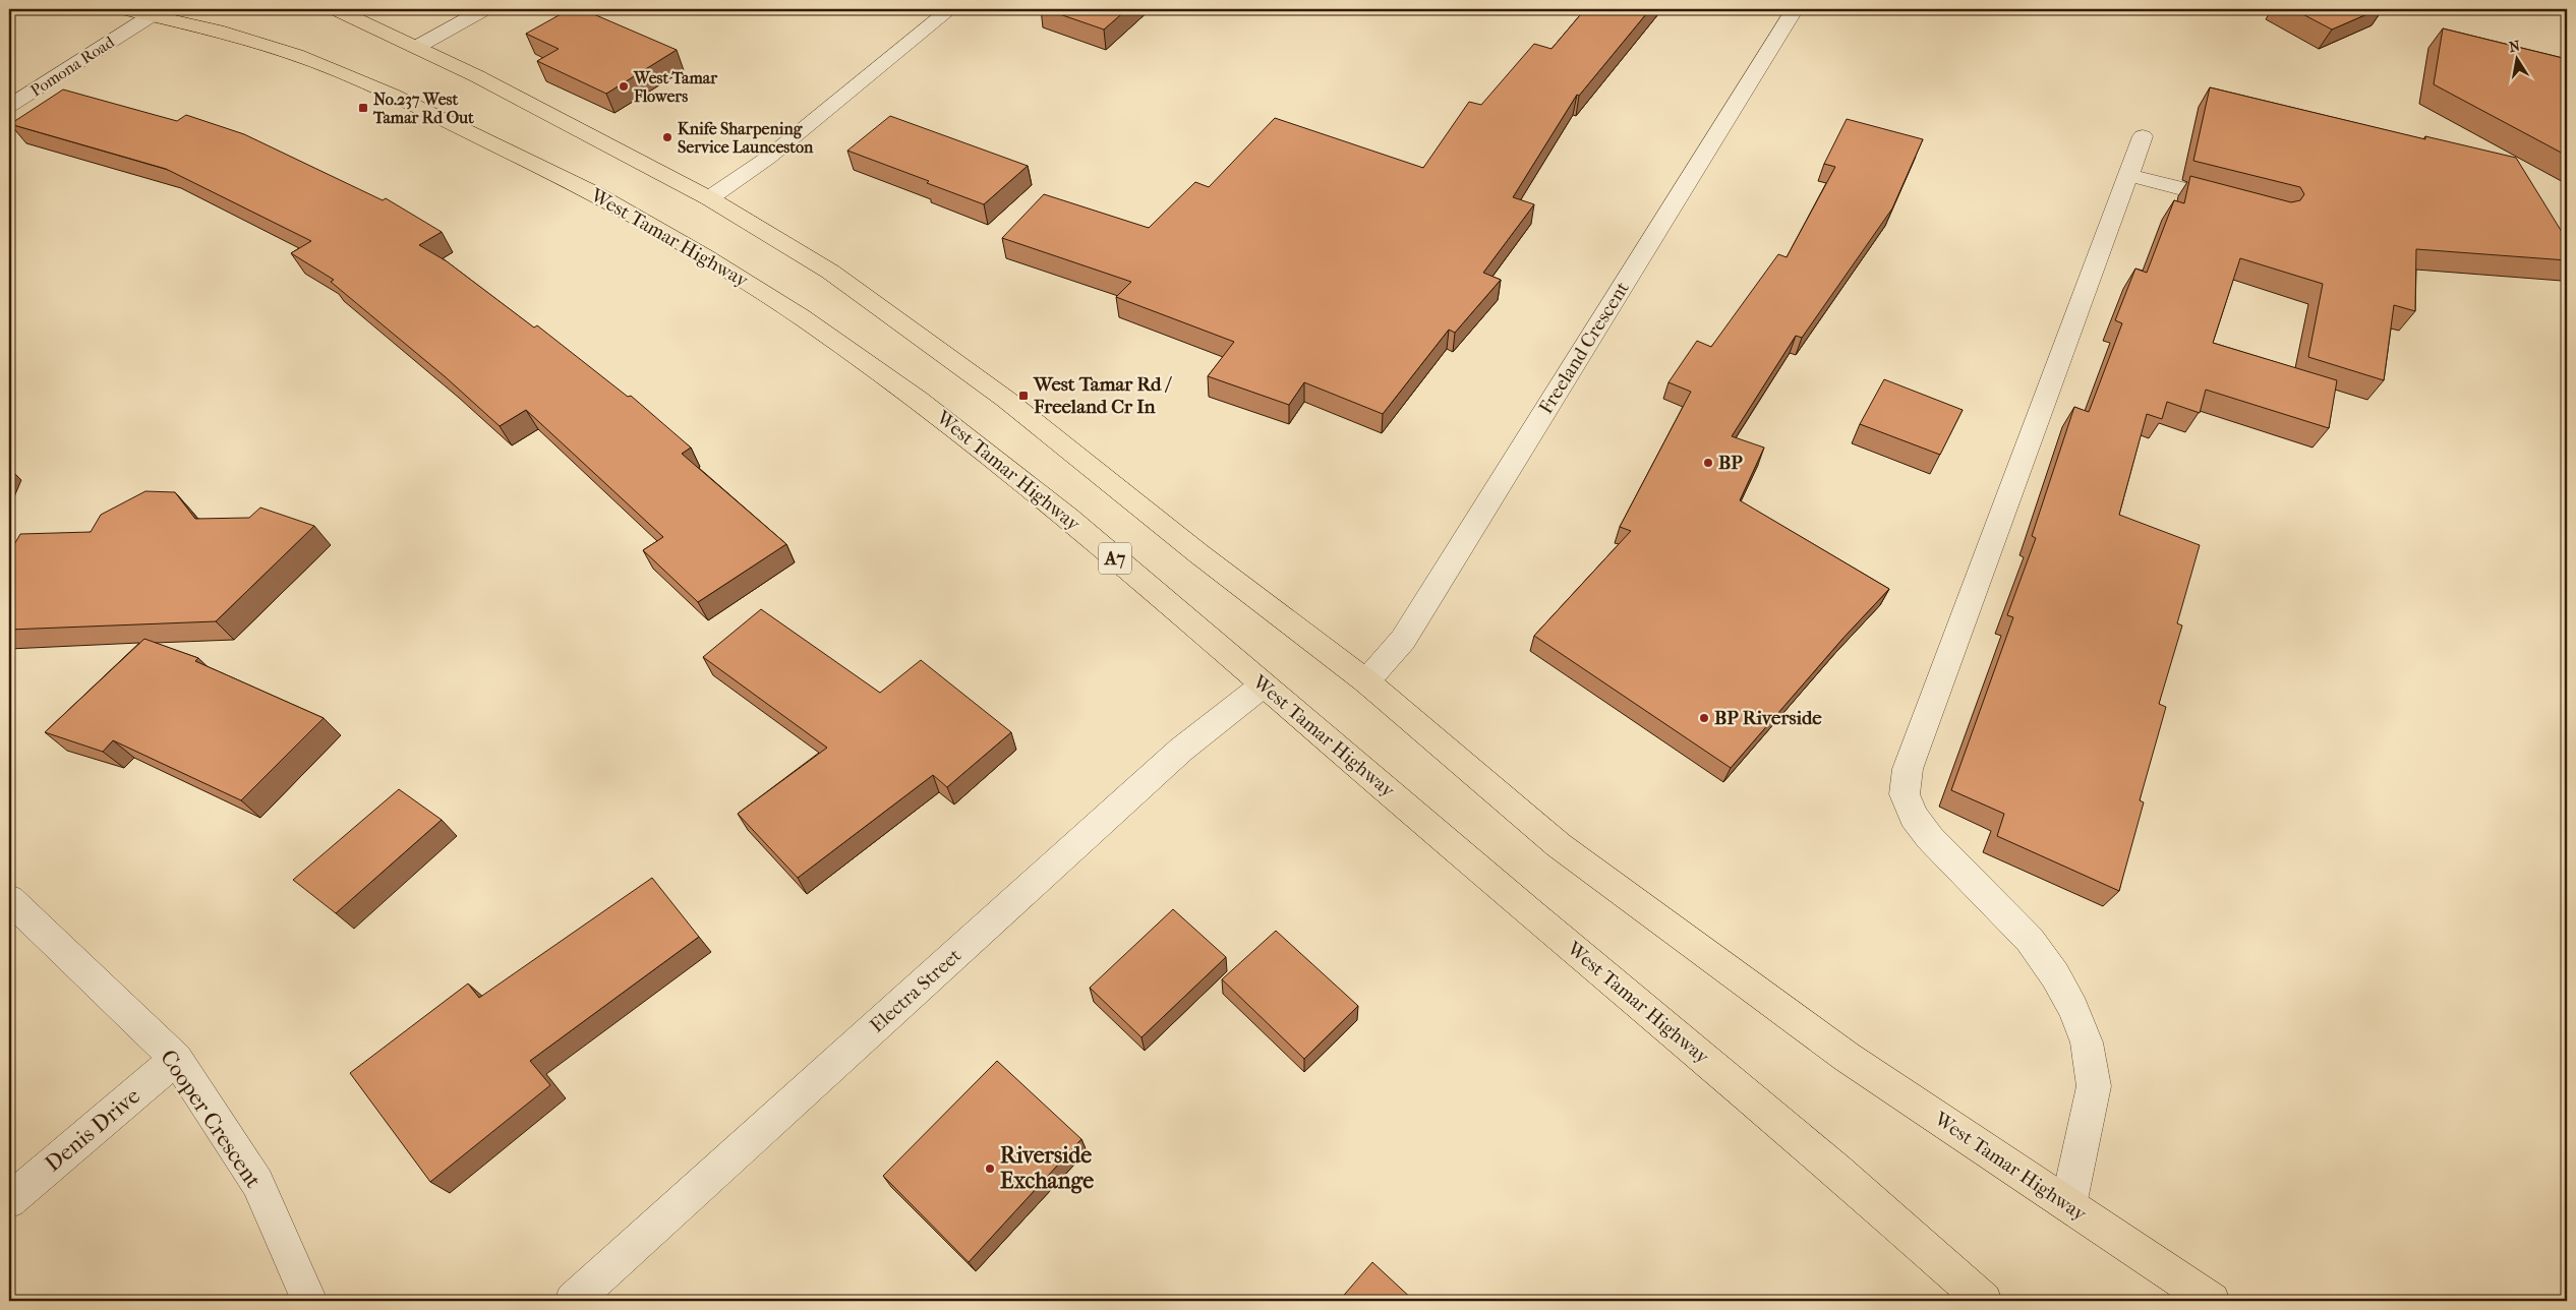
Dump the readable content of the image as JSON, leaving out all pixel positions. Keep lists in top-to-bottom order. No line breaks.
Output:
{"streets":{"highway":["West Tamar Highway","A7"],"street":["Pomona Road","Freeland Crescent","Electra Street","Cooper Crescent","Denis Drive"]},"crossings":[["Pomona Road","West Tamar Highway"],["West Tamar Highway","Freeland Crescent"],["West Tamar Highway","Electra Street"],["Cooper Crescent","Denis Drive"]],"places":{"other":["West Tamar Flowers","Knife Sharpening Service Launceston","BP","BP Riverside","Riverside Exchange"],"transit":["No.237 West Tamar Rd Out","West Tamar Rd / Freeland Cr In"]},"north":"top"}
